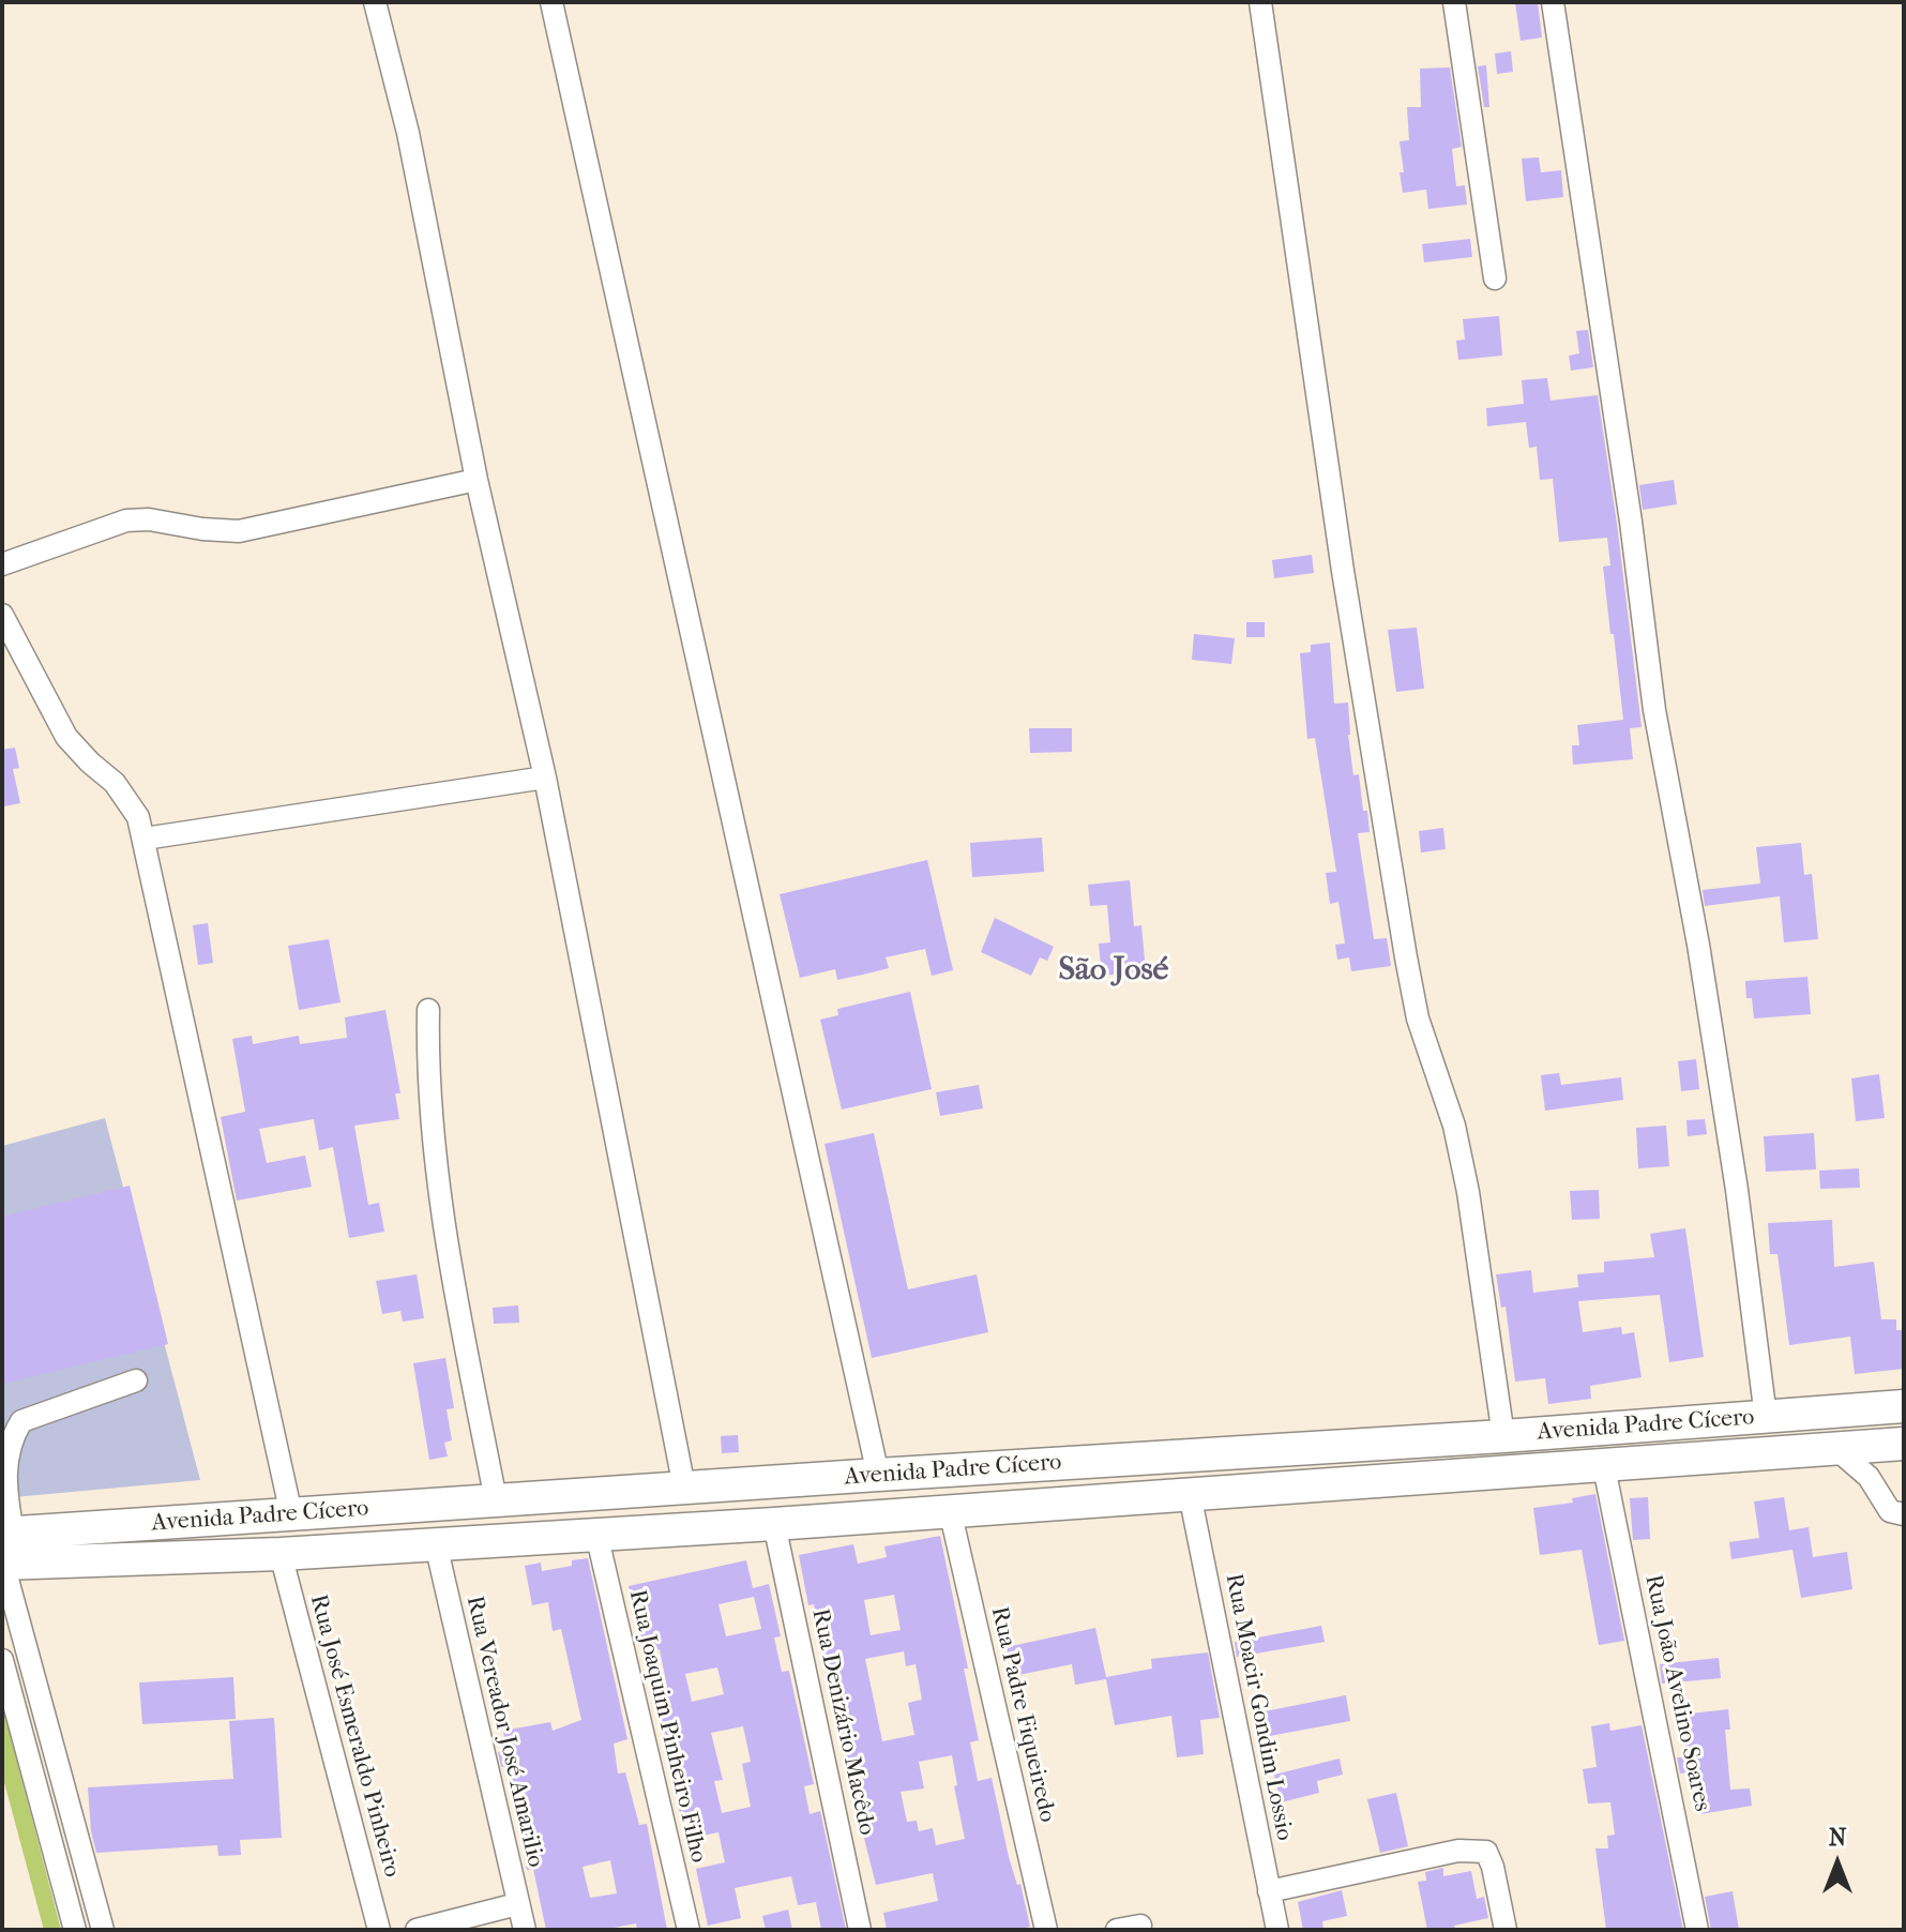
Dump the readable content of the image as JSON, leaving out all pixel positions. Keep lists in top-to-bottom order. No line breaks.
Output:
{"streets":{"highway":["Avenida Padre Cícero"],"street":["Rua João Avelino Soares","Rua Moacir Gondim Lossio","Rua Padre Fiqueiredo","Rua Denizário Macêdo","Rua Joaquim Pinheiro Filho","Rua Vereador José Amarilio","Rua José Esmeraldo Pinheiro"]},"crossings":[["Avenida Padre Cícero","Rua João Avelino Soares"],["Avenida Padre Cícero","Rua Moacir Gondim Lossio"],["Avenida Padre Cícero","Rua Padre Fiqueiredo"],["Avenida Padre Cícero","Rua Denizário Macêdo"],["Avenida Padre Cícero","Rua Joaquim Pinheiro Filho"],["Avenida Padre Cícero","Rua Vereador José Amarilio"],["Avenida Padre Cícero","Rua José Esmeraldo Pinheiro"]],"districts":["São José"],"north":"top"}
